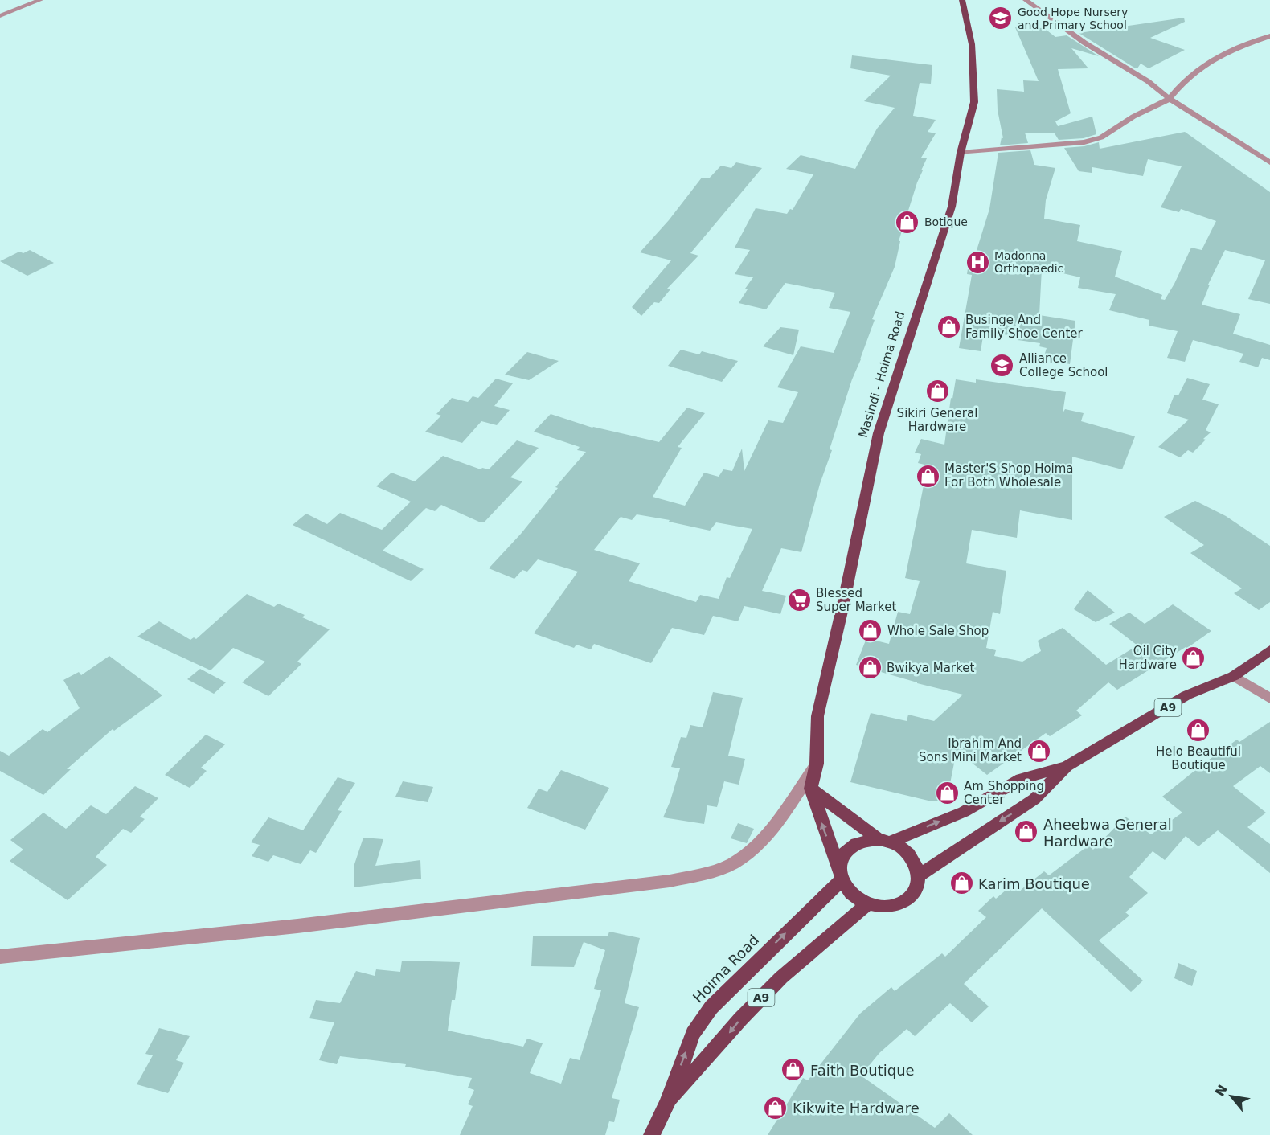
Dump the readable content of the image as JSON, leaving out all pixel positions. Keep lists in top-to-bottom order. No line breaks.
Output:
{"streets":{"main road":["Masindi - Hoima Road","A9","Hoima Road"]},"crossings":[["A9","Hoima Road"]],"places":{"school or university":["Good Hope Nursery and Primary School","Alliance College School"],"shop":["Botique","Businge And Family Shoe Center","Sikiri General Hardware","Master'S Shop Hoima For Both Wholesale","Whole Sale Shop","Oil City Hardware","Bwikya Market","Helo Beautiful Boutique","Ibrahim And Sons Mini Market","Am Shopping Center","Aheebwa General Hardware","Karim Boutique","Faith Boutique","Kikwite Hardware"],"hospital":["Madonna Orthopaedic"],"supermarket":["Blessed Super Market"]},"north":"top left"}
